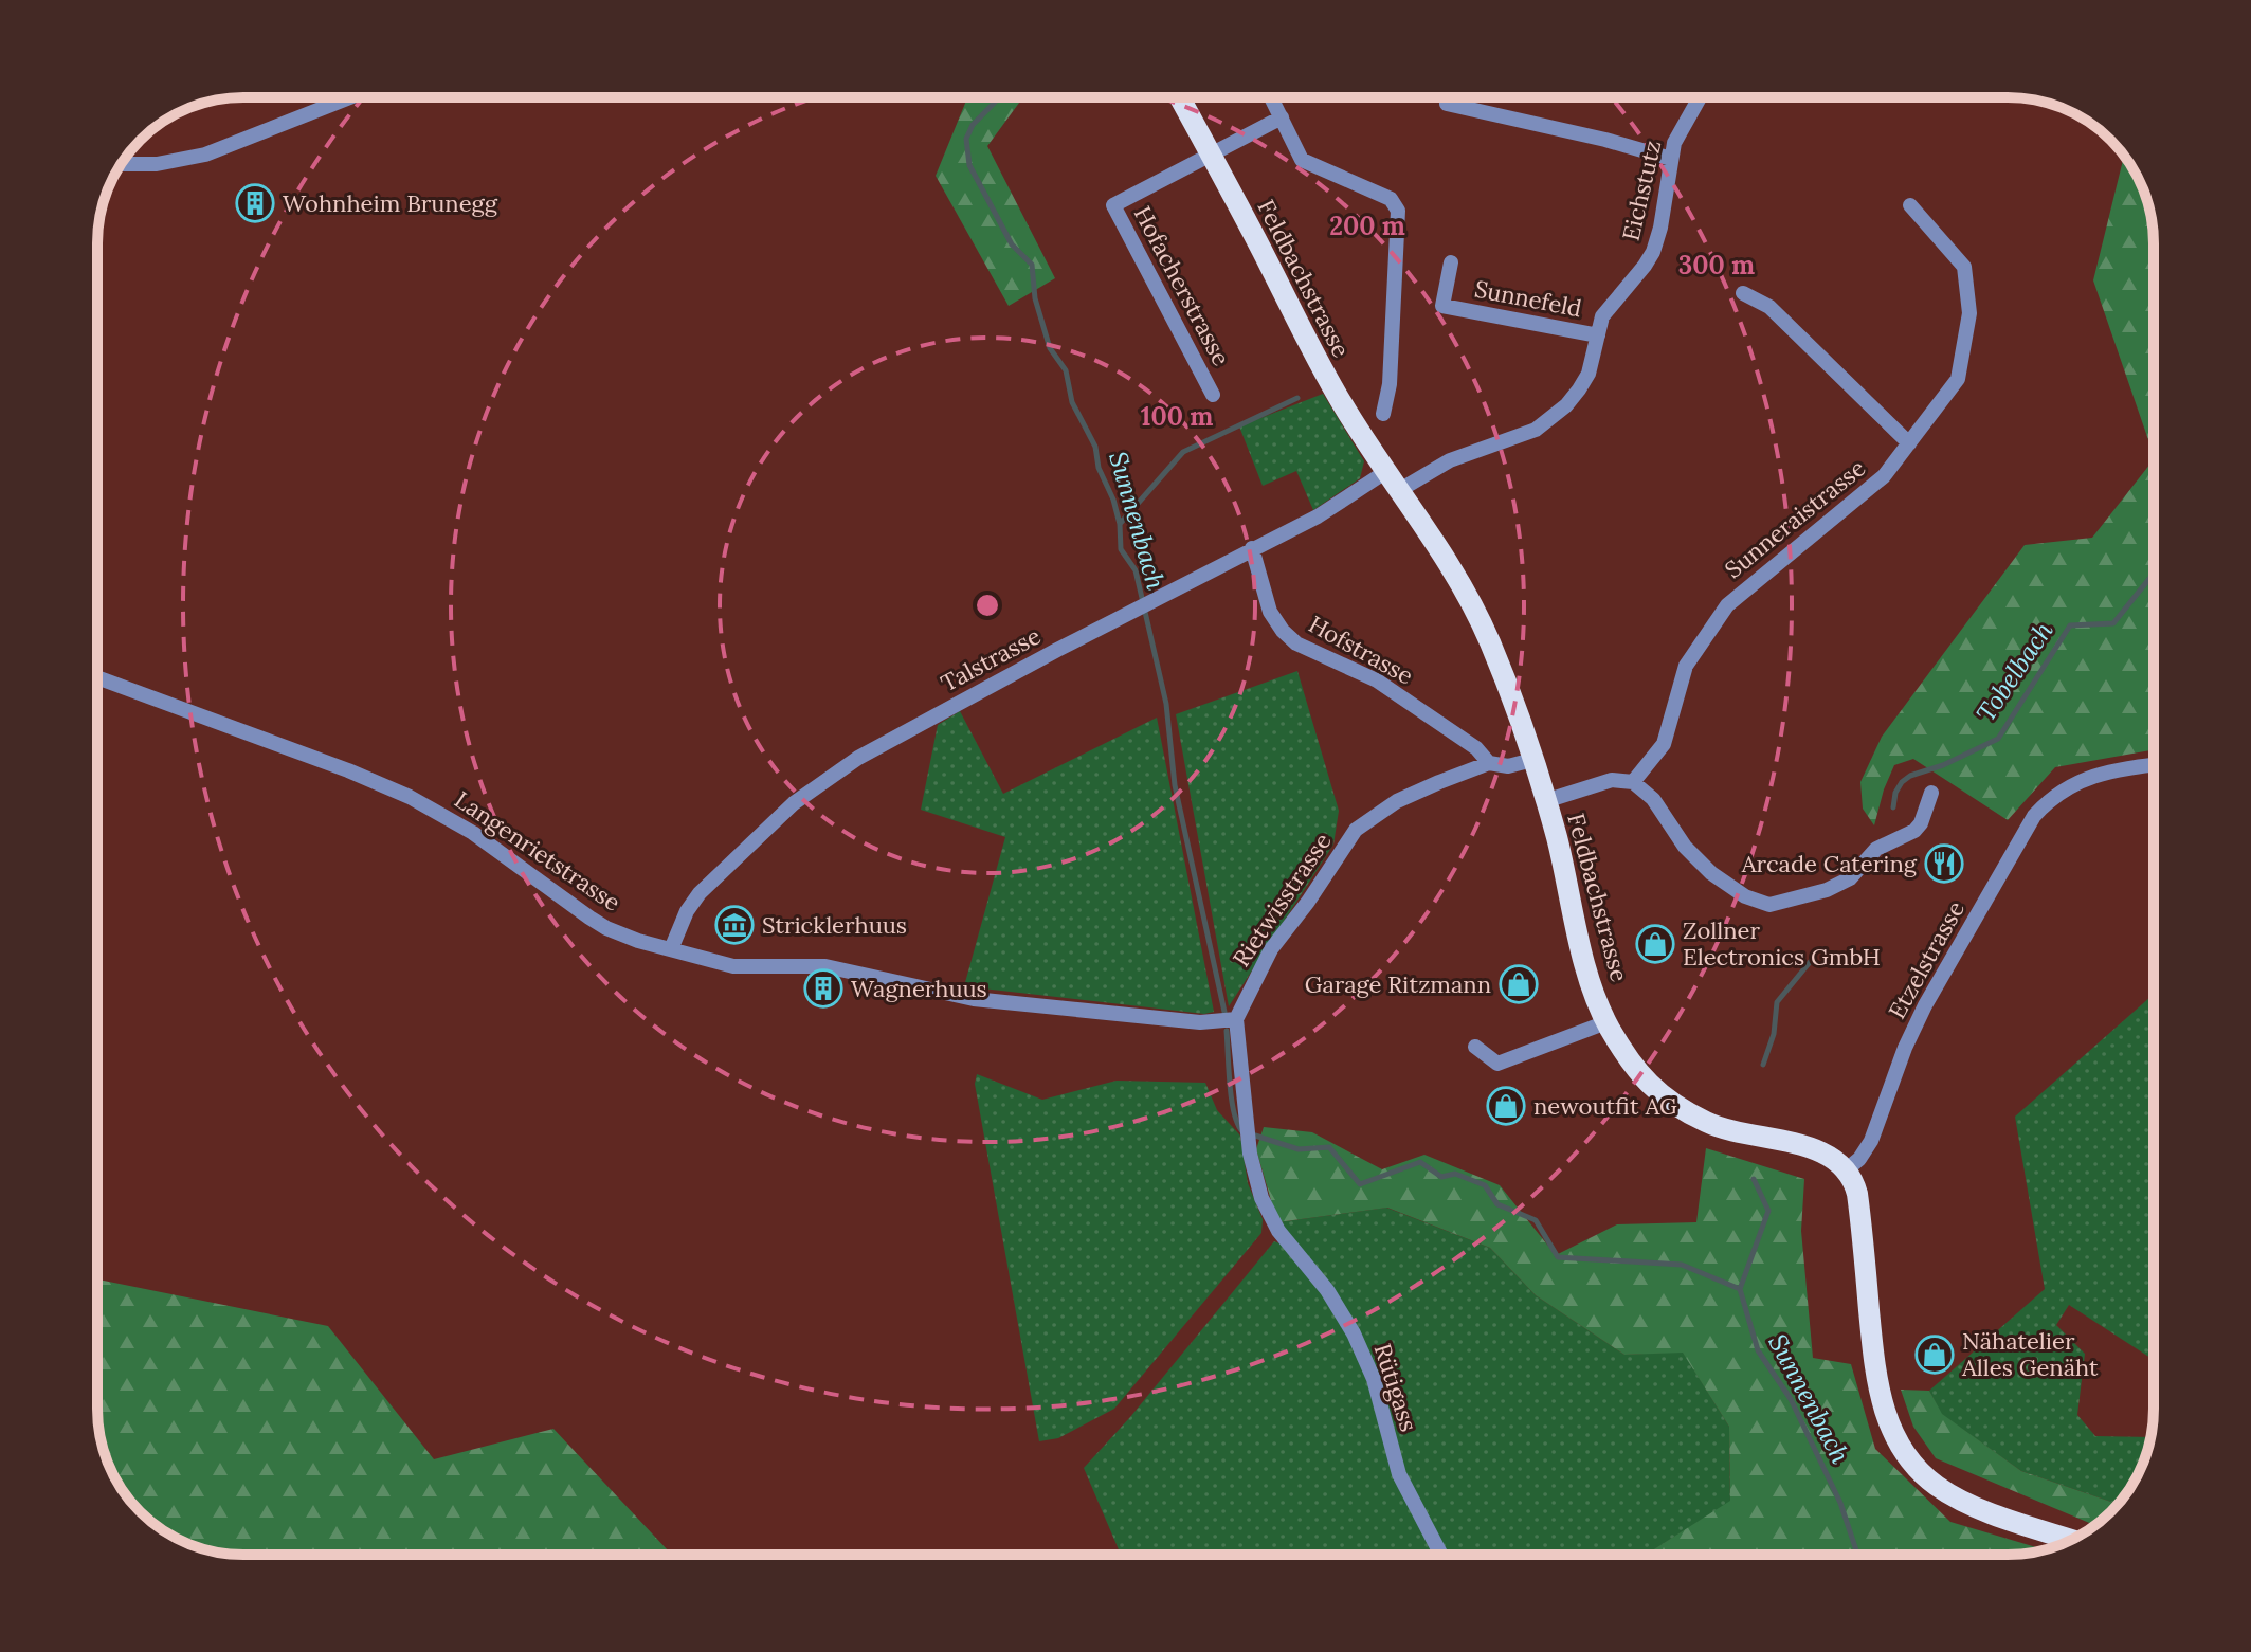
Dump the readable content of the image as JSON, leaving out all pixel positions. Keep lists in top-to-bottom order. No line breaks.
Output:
{"streets":{"main road":["Feldbachstrasse"],"street":["Eichstutz","Hofacherstrasse","Sunnefeld","Sunneraistrasse","Hofstrasse","Talstrasse","Langenrietstrasse","Rietwisstrasse","Etzelstrasse","Rütigass"]},"crossings":[["Eichstutz","Feldbachstrasse"],["Eichstutz","Sunnefeld"],["Feldbachstrasse","Hofacherstrasse"],["Feldbachstrasse","Talstrasse"],["Feldbachstrasse","Rietwisstrasse"],["Feldbachstrasse","Etzelstrasse"],["Hofstrasse","Talstrasse"],["Hofstrasse","Rietwisstrasse"],["Talstrasse","Langenrietstrasse"],["Langenrietstrasse","Rietwisstrasse"],["Langenrietstrasse","Rütigass"],["Rietwisstrasse","Rütigass"]],"water":["Sunnenbach","Tobelbach"],"places":{"building":["Wohnheim Brunegg","Wagnerhuus"],"restaurant":["Arcade Catering"],"museum":["Stricklerhuus"],"shop":["Zollner Electronics GmbH","Garage Ritzmann","newoutfit AG","Nähatelier Alles Genäht"]},"rings":["200 m","300 m","100 m"]}
